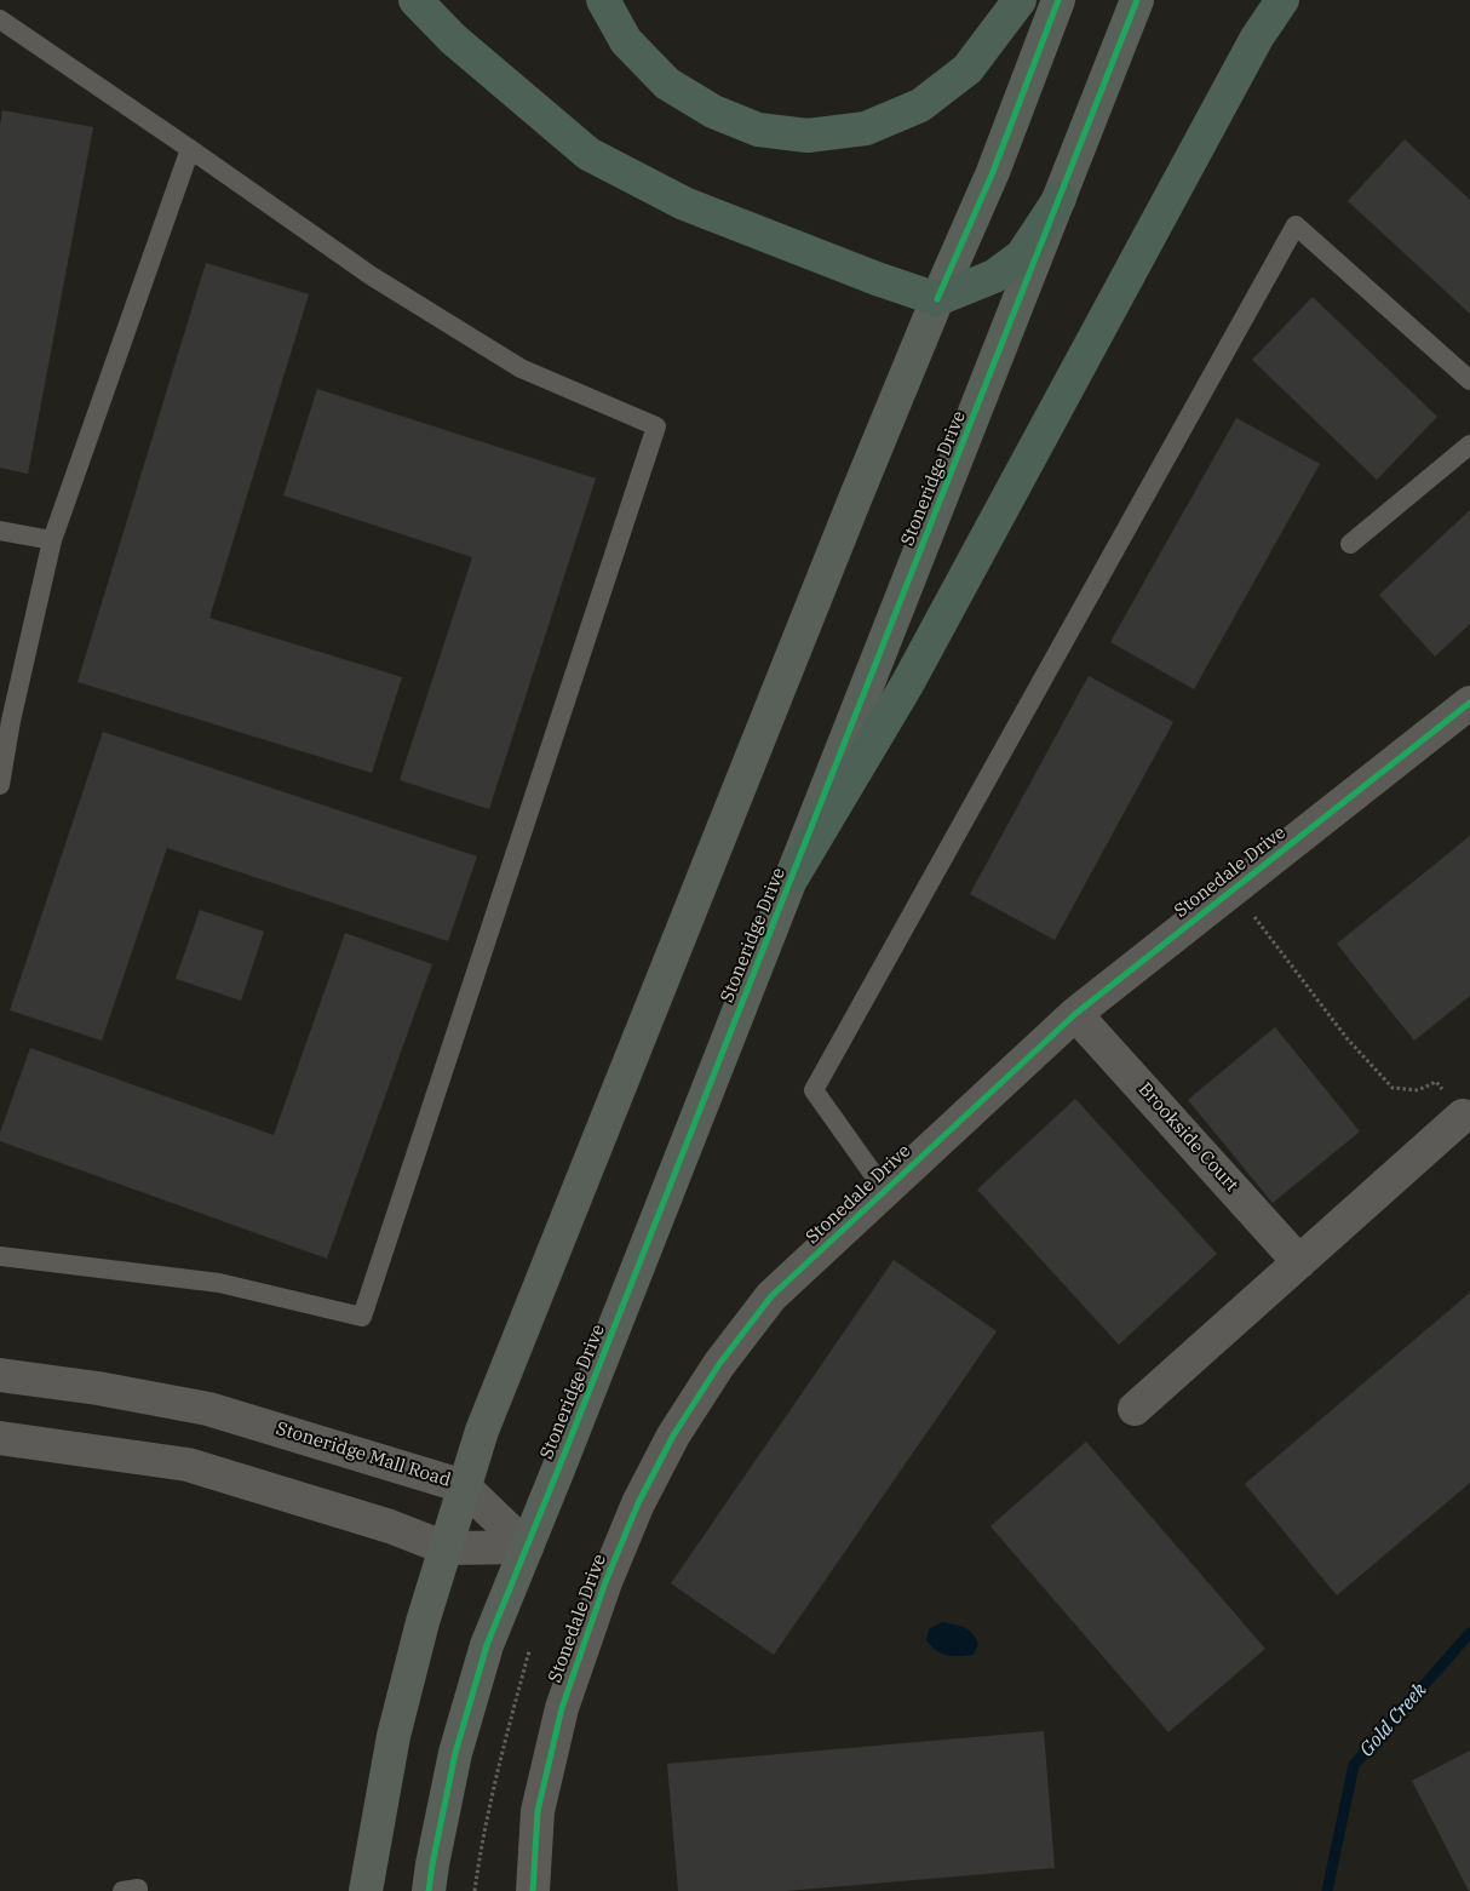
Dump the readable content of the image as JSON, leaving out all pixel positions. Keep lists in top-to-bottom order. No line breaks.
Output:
{"streets":{"main road":["Stoneridge Drive"],"street":["Stonedale Drive","Brookside Court","Stoneridge Mall Road"]},"crossings":[["Stoneridge Drive","Stoneridge Mall Road"],["Stonedale Drive","Brookside Court"]],"water":["Gold Creek"]}
